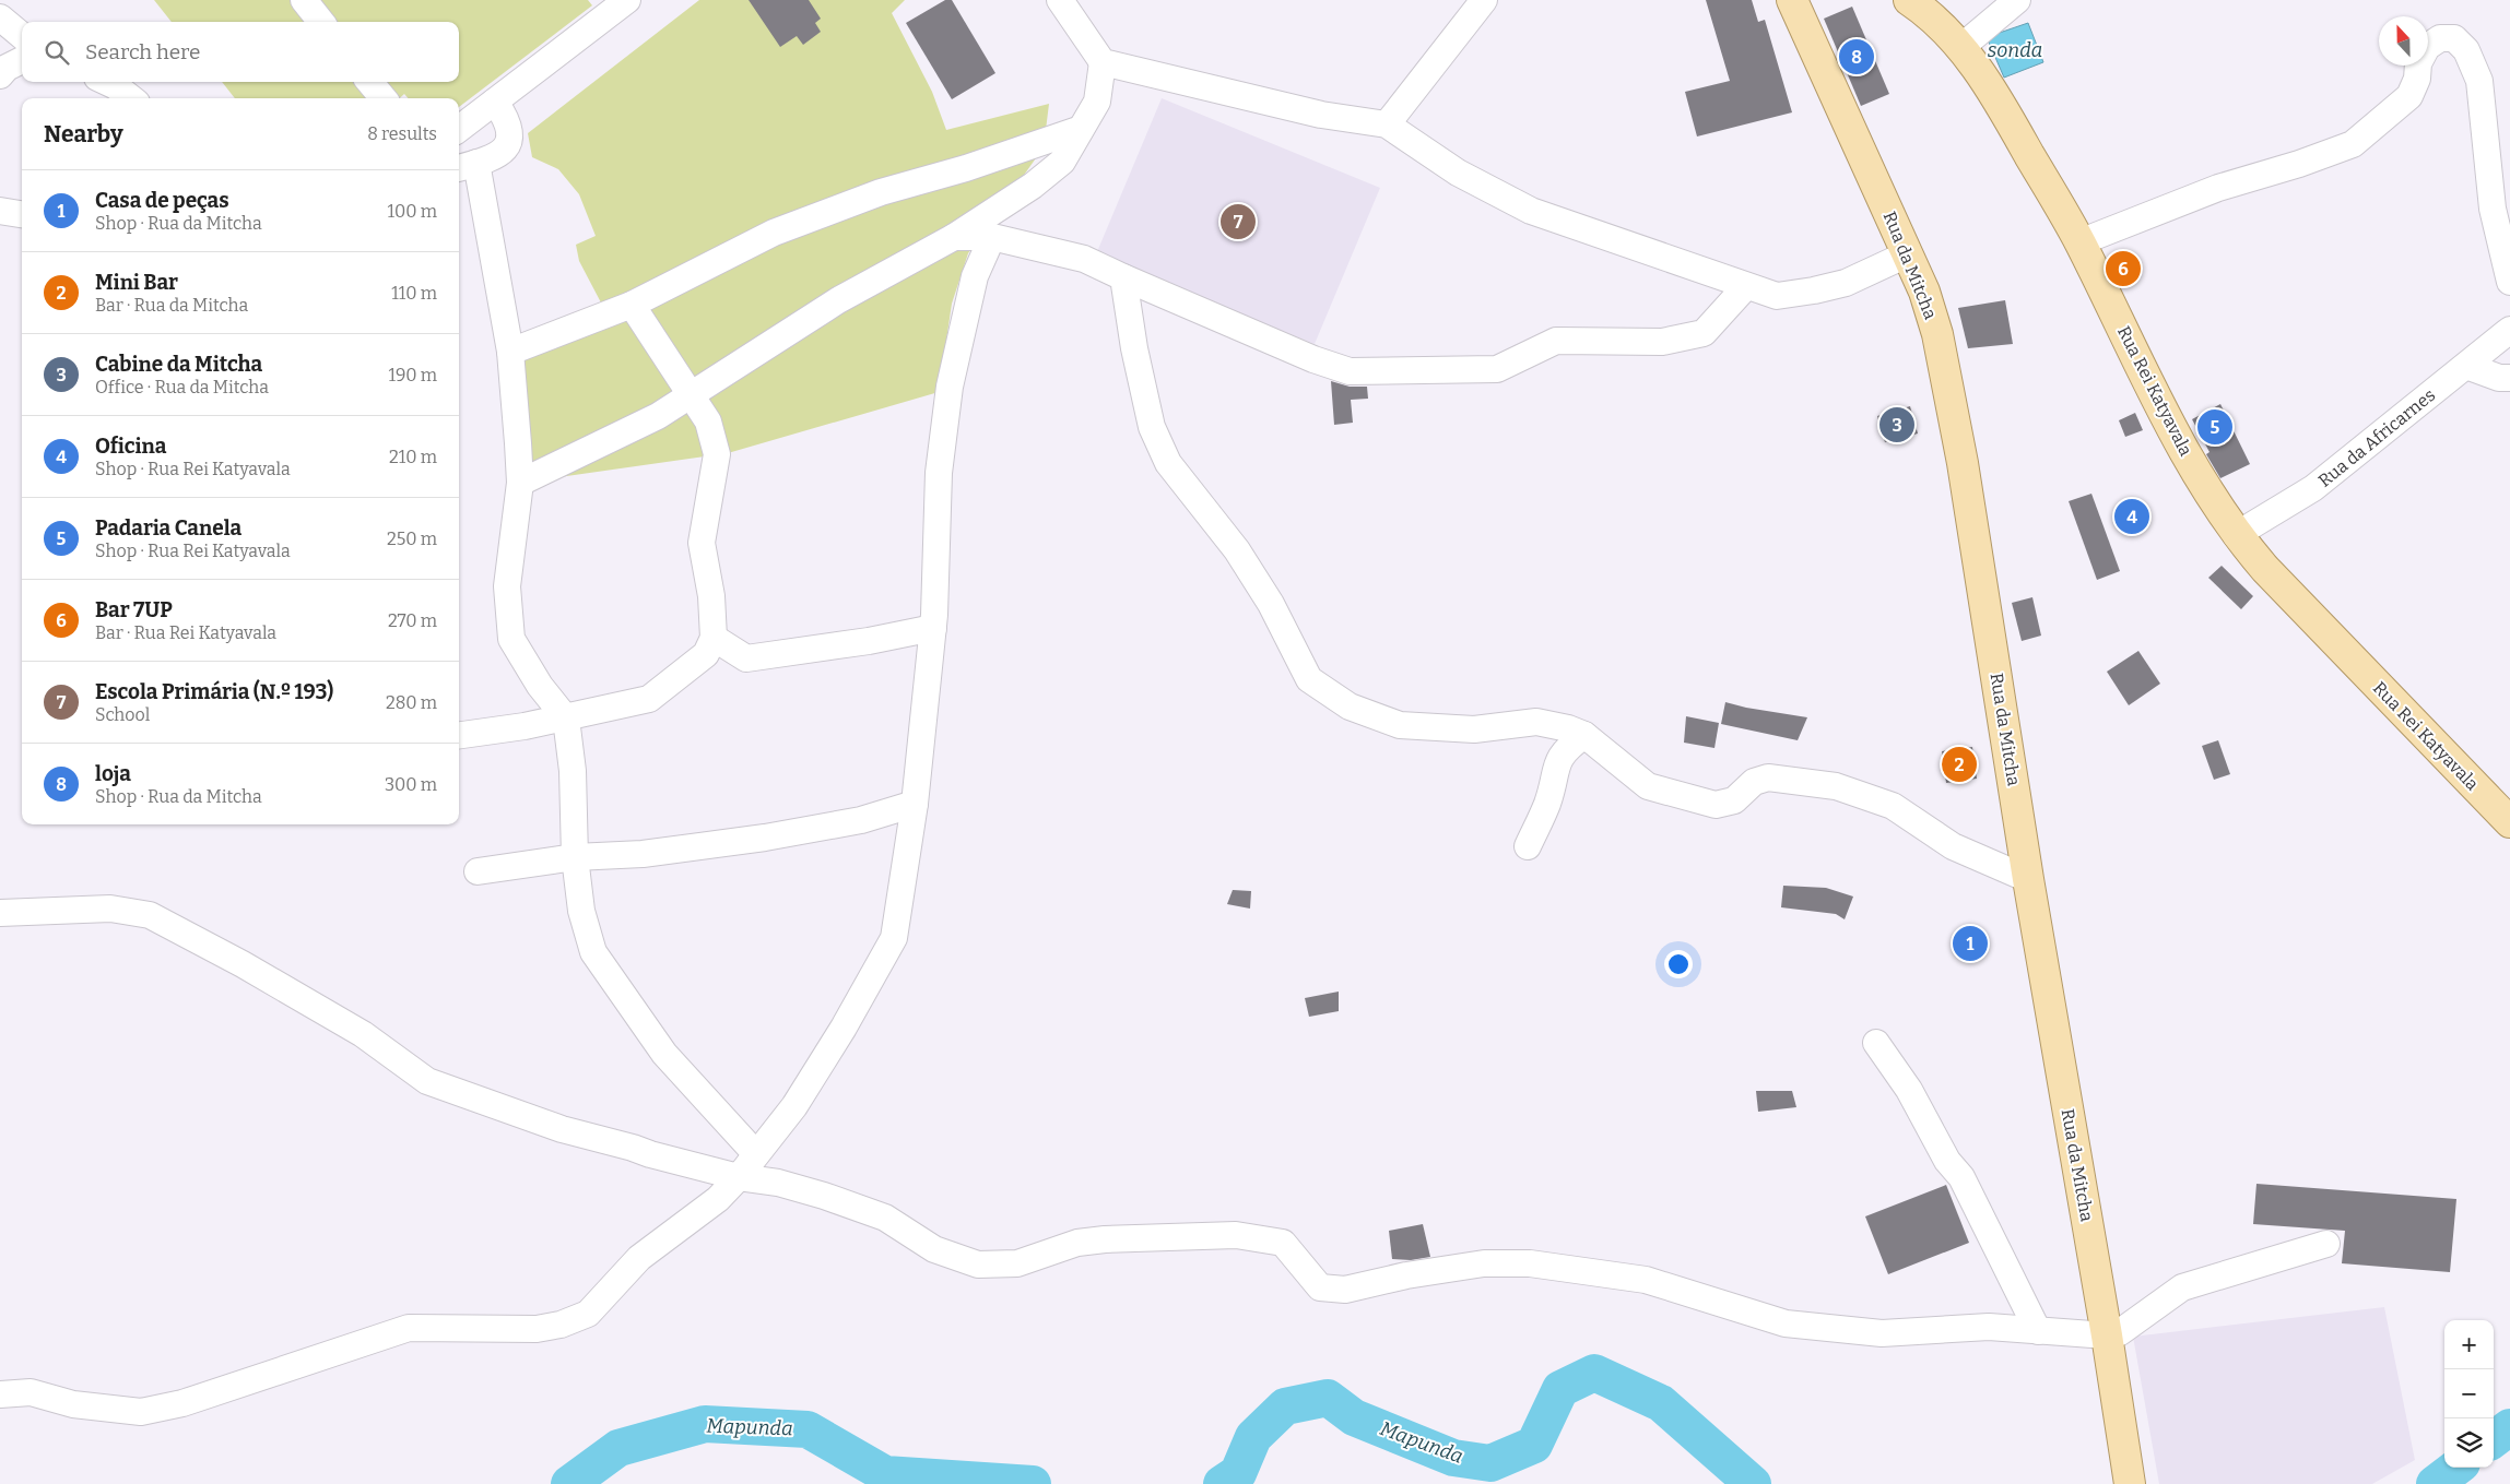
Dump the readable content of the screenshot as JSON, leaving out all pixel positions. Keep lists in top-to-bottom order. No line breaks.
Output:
{"streets":{"main road":["Rua da Mitcha","Rua Rei Katyavala"],"street":["Rua da Africarnes"]},"crossings":[["Rua Rei Katyavala","Rua da Africarnes"]],"water":["sonda","Mapunda"],"north":"top","page":{"search":"Search here","pins":["8","7","6","3","5","4","2","1"],"heading":["Nearby","8 results"],"list":[{"mark":"1","name":"Casa de peças","note":"Shop · Rua da Mitcha","value":"100 m"},{"mark":"2","name":"Mini Bar","note":"Bar · Rua da Mitcha","value":"110 m"},{"mark":"3","name":"Cabine da Mitcha","note":"Office · Rua da Mitcha","value":"190 m"},{"mark":"4","name":"Oficina","note":"Shop · Rua Rei Katyavala","value":"210 m"},{"mark":"5","name":"Padaria Canela","note":"Shop · Rua Rei Katyavala","value":"250 m"},{"mark":"6","name":"Bar 7UP","note":"Bar · Rua Rei Katyavala","value":"270 m"},{"mark":"7","name":"Escola Primária (N.º 193)","note":"School","value":"280 m"},{"mark":"8","name":"loja","note":"Shop · Rua da Mitcha","value":"300 m"}],"map_buttons":["+","−"]}}
